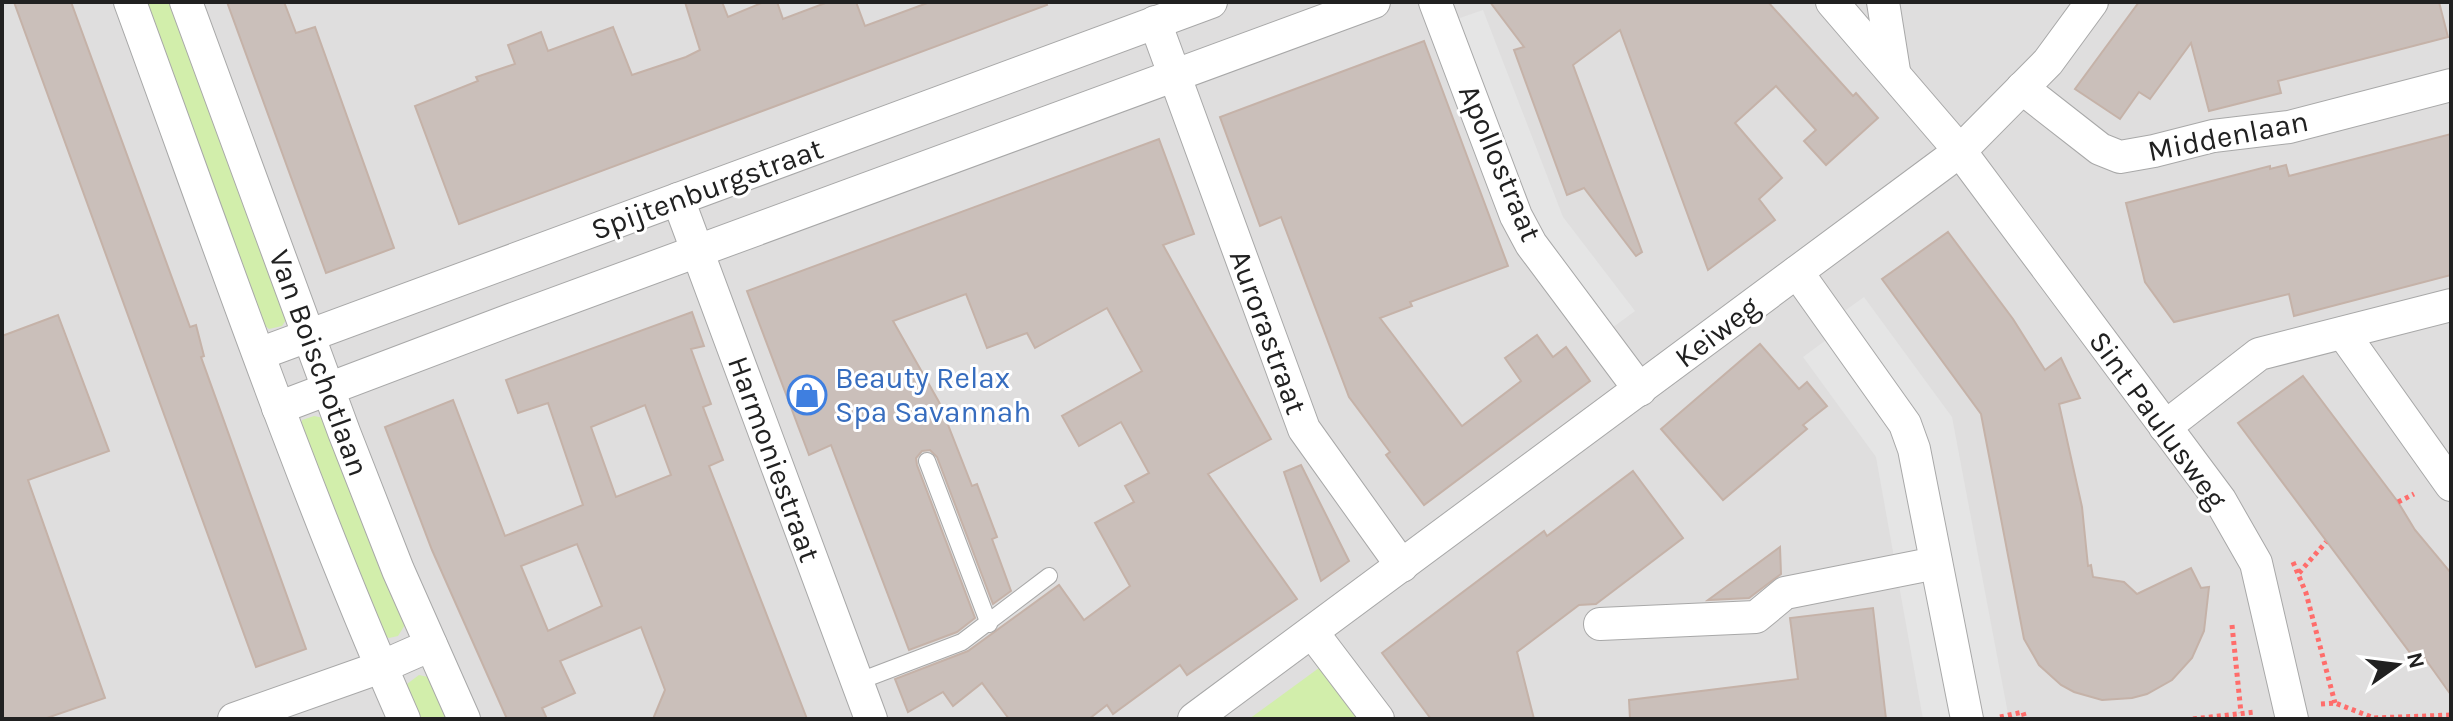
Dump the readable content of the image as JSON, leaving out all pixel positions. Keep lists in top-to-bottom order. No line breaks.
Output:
{"streets":{"street":["Middenlaan","Apollostraat","Spijtenburgstraat","Aurorastraat","Keiweg","Van Boischotlaan","Sint Paulusweg","Harmoniestraat"]},"crossings":[["Middenlaan","Keiweg"],["Apollostraat","Keiweg"],["Spijtenburgstraat","Aurorastraat"],["Spijtenburgstraat","Van Boischotlaan"],["Spijtenburgstraat","Harmoniestraat"],["Aurorastraat","Keiweg"],["Keiweg","Sint Paulusweg"]],"places":{"shop":["Beauty Relax Spa Savannah"]},"north":"right"}
